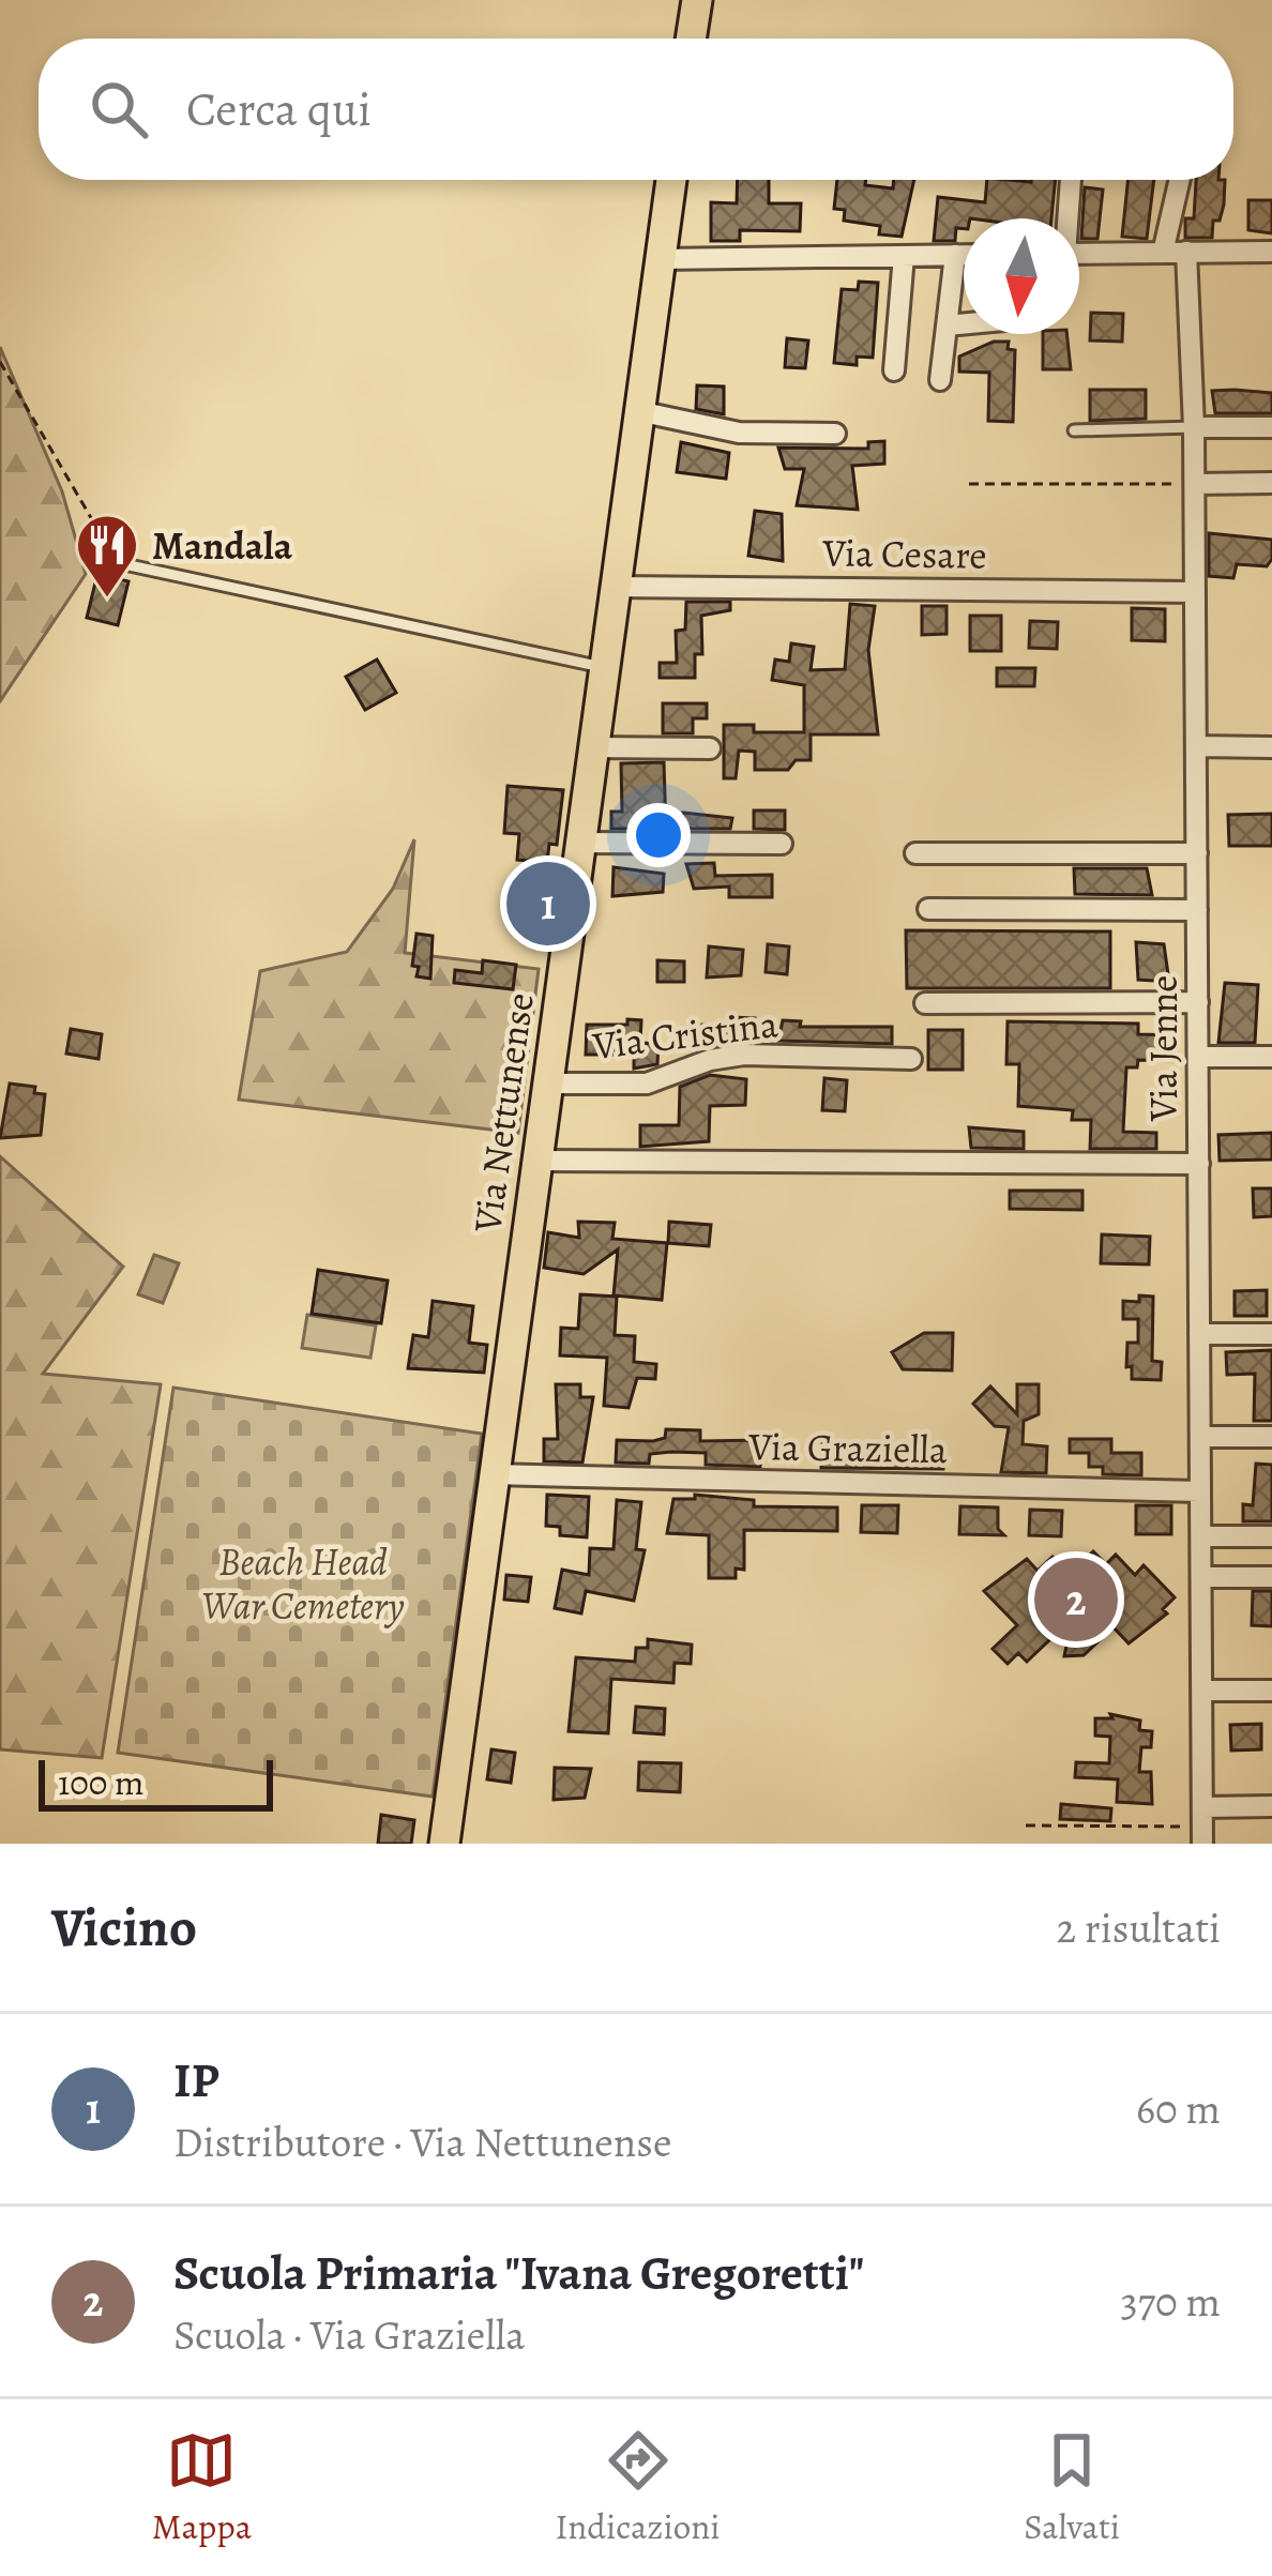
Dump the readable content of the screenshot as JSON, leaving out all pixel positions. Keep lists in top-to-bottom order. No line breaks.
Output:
{"streets":{"main road":["Via Nettunense"],"street":["Via Cesare","Via Cristina","Via Jenne","Via Graziella"]},"crossings":[["Via Cesare","Via Jenne"],["Via Cesare","Via Nettunense"],["Via Cristina","Via Nettunense"],["Via Jenne","Via Graziella"],["Via Nettunense","Via Graziella"]],"parks":["Beach Head War Cemetery"],"places":{"restaurant":["Mandala"]},"scale_bar":"100 m","north":"bottom","page":{"search":"Cerca qui","pins":["1","2"],"scale":"100 m","heading":["Vicino","2 risultati"],"list":[{"mark":"1","name":"IP","note":"Distributore · Via Nettunense","value":"60 m"},{"mark":"2","name":"Scuola Primaria \"Ivana Gregoretti\"","note":"Scuola · Via Graziella","value":"370 m"}],"nav":["Mappa","Indicazioni","Salvati"]}}
